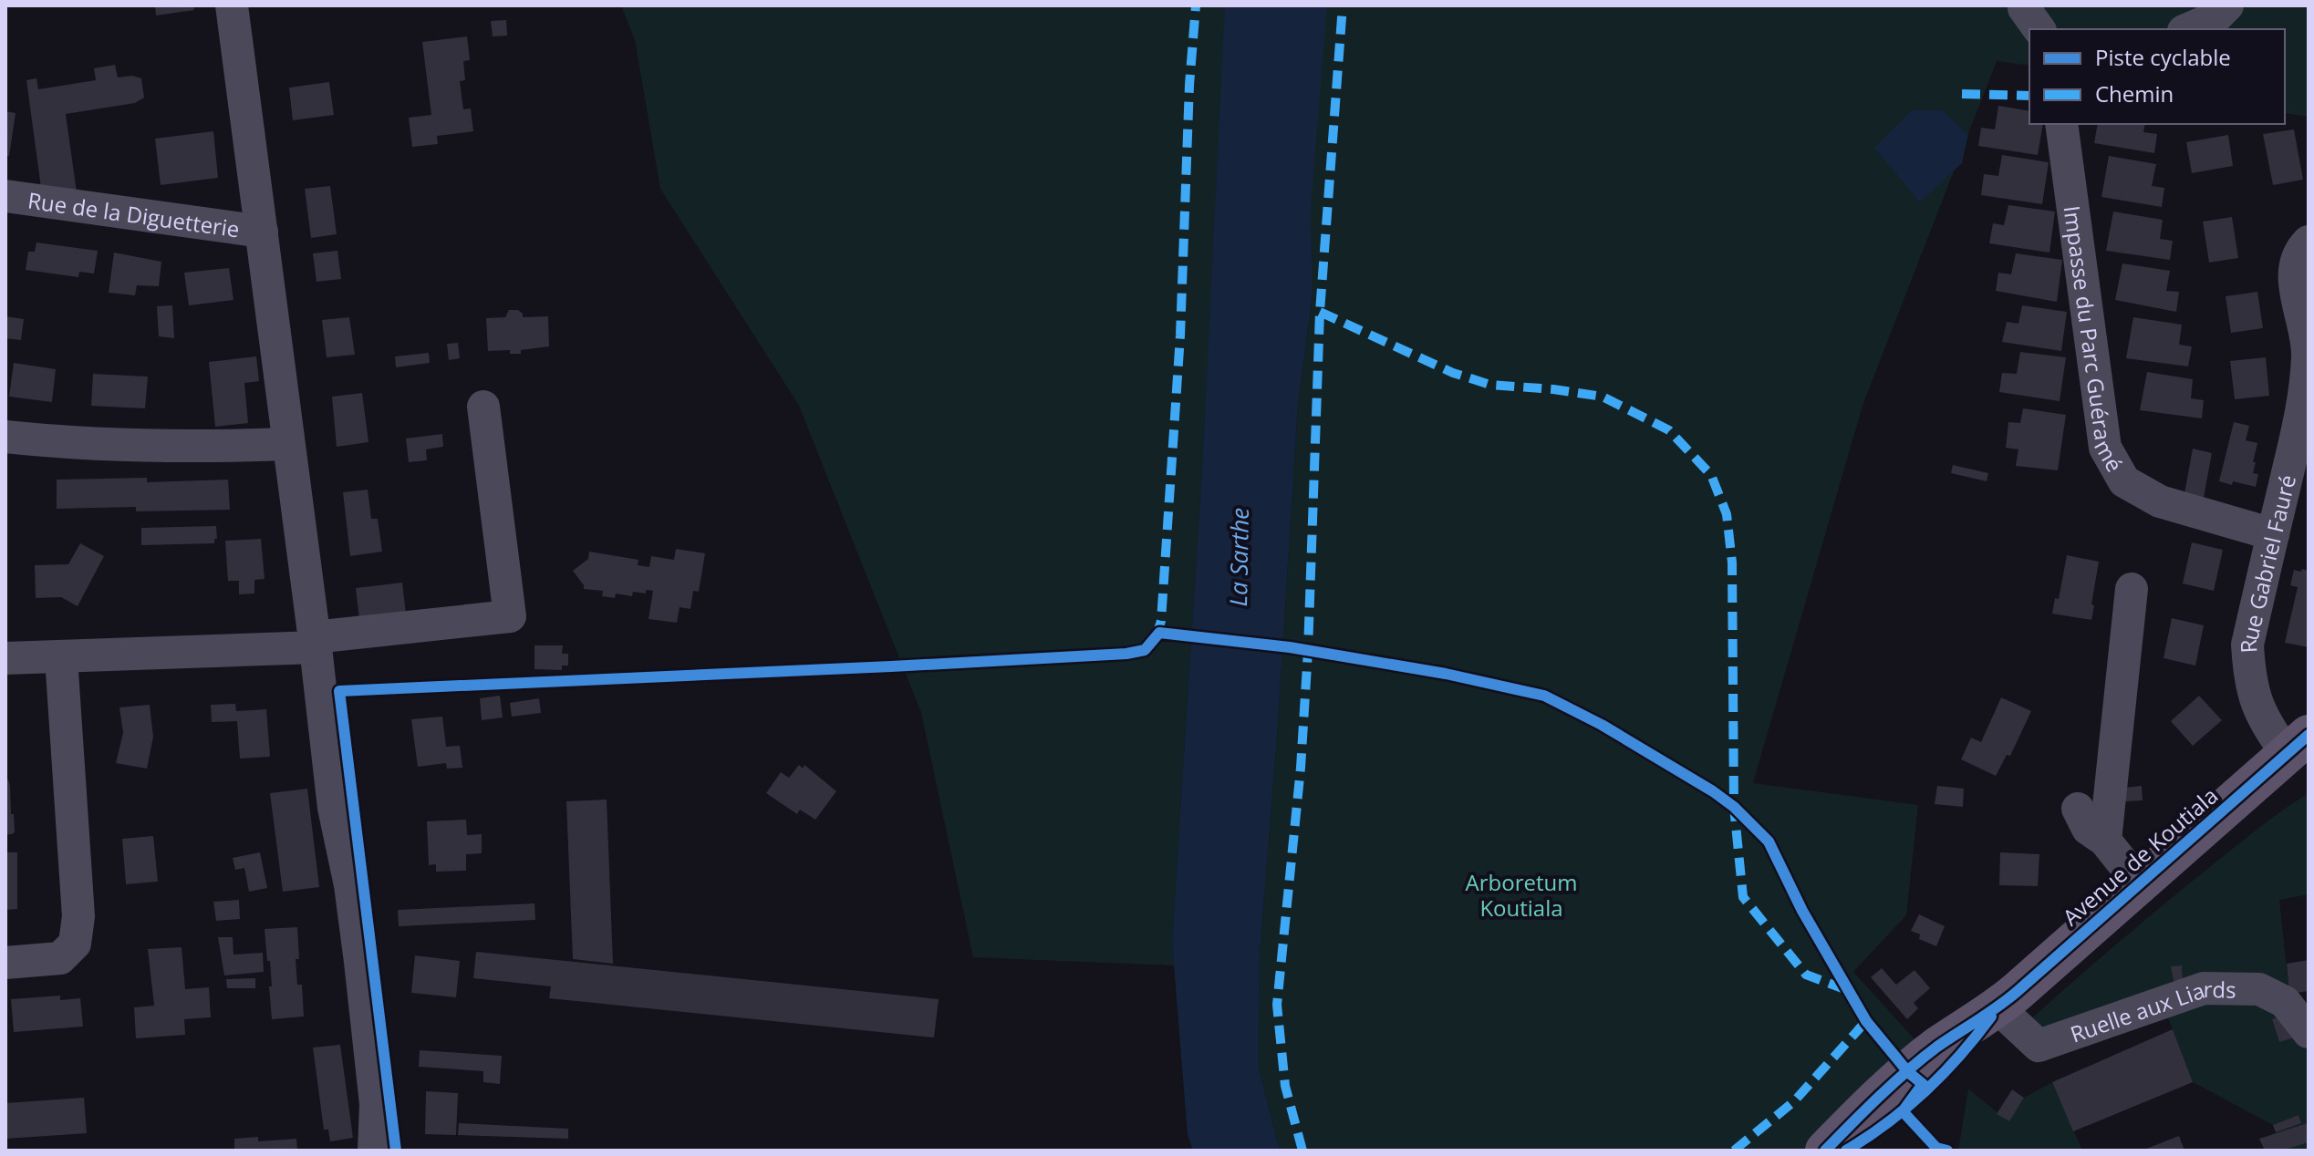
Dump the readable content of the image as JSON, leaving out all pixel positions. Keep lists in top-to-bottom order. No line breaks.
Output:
{"streets":{"main road":["Avenue de Koutiala"],"street":["Rue de la Diguetterie","Impasse du Parc Guéramé","Rue Gabriel Fauré","Ruelle aux Liards"]},"crossings":[["Impasse du Parc Guéramé","Rue Gabriel Fauré"],["Rue Gabriel Fauré","Avenue de Koutiala"],["Avenue de Koutiala","Ruelle aux Liards"]],"water":["La Sarthe"],"parks":["Arboretum Koutiala"],"legend":["Piste cyclable","Chemin"]}
